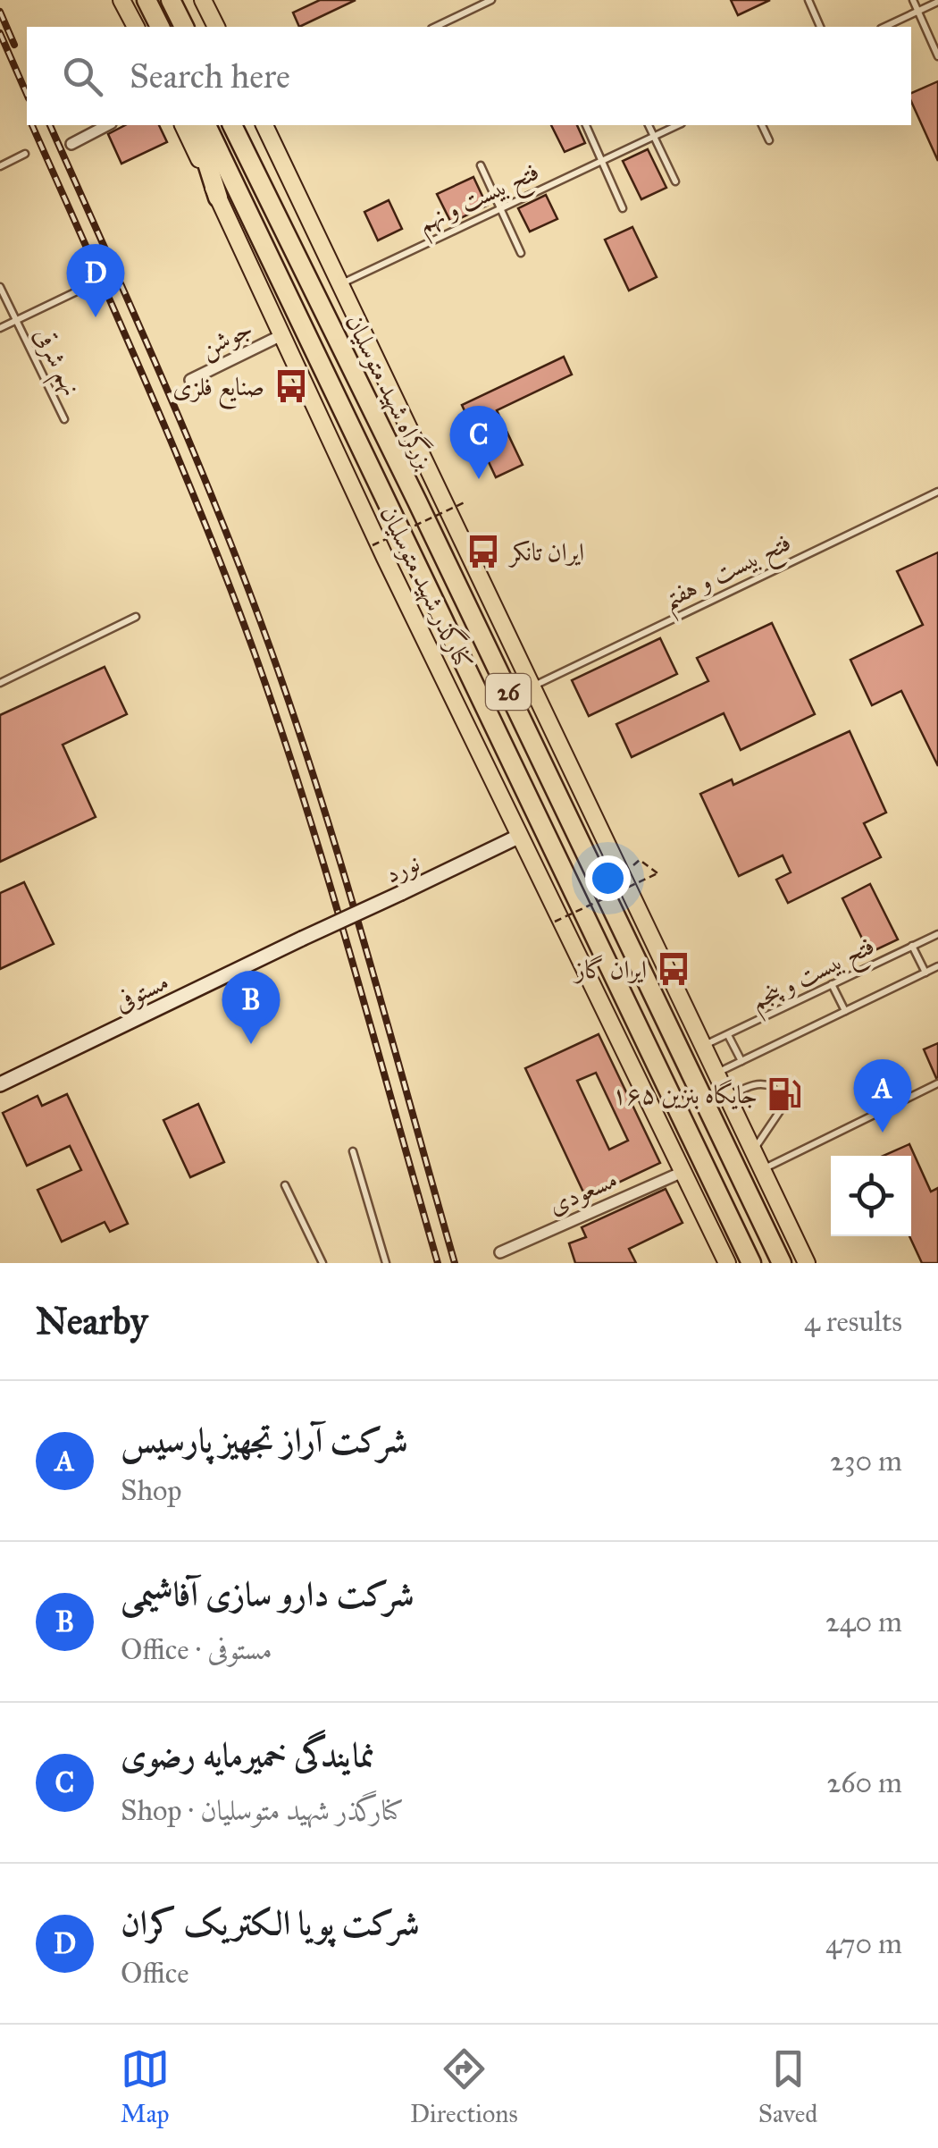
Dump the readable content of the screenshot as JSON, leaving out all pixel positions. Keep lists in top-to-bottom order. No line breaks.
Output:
{"streets":{"highway":["بزرگراه شهید متوسلیان","26"],"main road":["کنارگذر شهید متوسلیان"],"street":["جوشن","نورد","مستوفی","مسعودی"],"lane":["فتح بیست و نهم","نهم شرقی","فتح بیست و هفتم","فتح بیست و پنجم"]},"crossings":[["فتح بیست و نهم","کنارگذر شهید متوسلیان"],["جوشن","کنارگذر شهید متوسلیان"],["فتح بیست و هفتم","کنارگذر شهید متوسلیان"],["کنارگذر شهید متوسلیان","نورد"],["کنارگذر شهید متوسلیان","فتح بیست و پنجم"],["کنارگذر شهید متوسلیان","مسعودی"],["نورد","مستوفی"]],"places":{"bus stop":["صنایع فلزی","ایران تانکر","ایران گاز"],"fuel station":["جایگاه بنزین ۱۶۵"]},"page":{"search":"Search here","pins":["D","C","B","A"],"heading":["Nearby","4 results"],"list":[{"mark":"A","name":"شرکت آراز تجهیز پارسیس","note":"Shop","value":"230 m"},{"mark":"B","name":"شرکت دارو سازی آفاشیمی","note":"Office · مستوفی","value":"240 m"},{"mark":"C","name":"نمایندگی خمیرمایه رضوی","note":"Shop · کنارگذر شهید متوسلیان","value":"260 m"},{"mark":"D","name":"شرکت پویا الکتریک کران","note":"Office","value":"470 m"}],"nav":["Map","Directions","Saved"]}}
